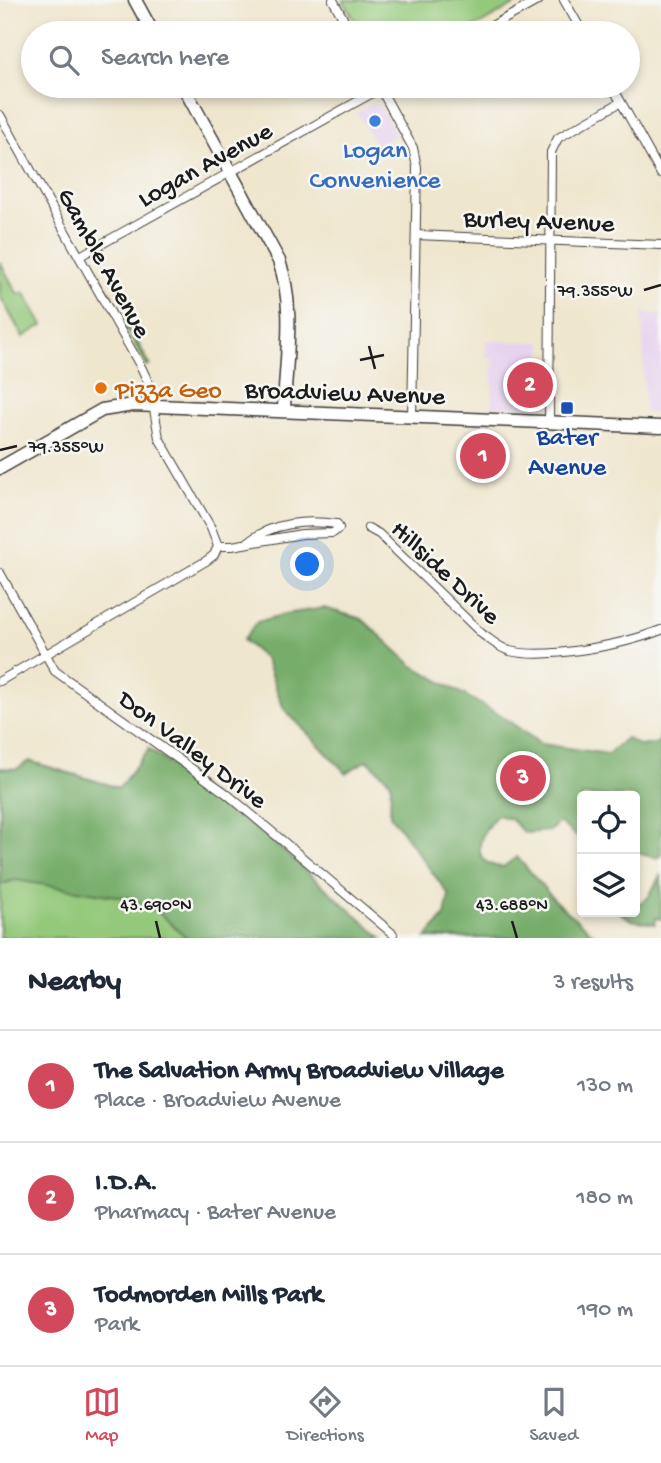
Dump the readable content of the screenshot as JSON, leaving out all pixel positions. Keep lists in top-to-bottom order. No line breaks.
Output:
{"streets":{"main road":["Broadview Avenue"],"street":["Logan Avenue","Burley Avenue","Gamble Avenue","Hillside Drive","Don Valley Drive"]},"crossings":[["Logan Avenue","Gamble Avenue"],["Gamble Avenue","Broadview Avenue"]],"places":{"other":["Logan Convenience","Pizza Geo"],"transit":["Bater Avenue"]},"page":{"search":"Search here","pins":["2","1","3"],"heading":["Nearby","3 results"],"list":[{"mark":"1","name":"The Salvation Army Broadview Village","note":"Place · Broadview Avenue","value":"130 m"},{"mark":"2","name":"I.D.A.","note":"Pharmacy · Bater Avenue","value":"180 m"},{"mark":"3","name":"Todmorden Mills Park","note":"Park","value":"190 m"}],"nav":["Map","Directions","Saved"]},"coordinates":["79.355°W","43.690°N","43.688°N"]}
